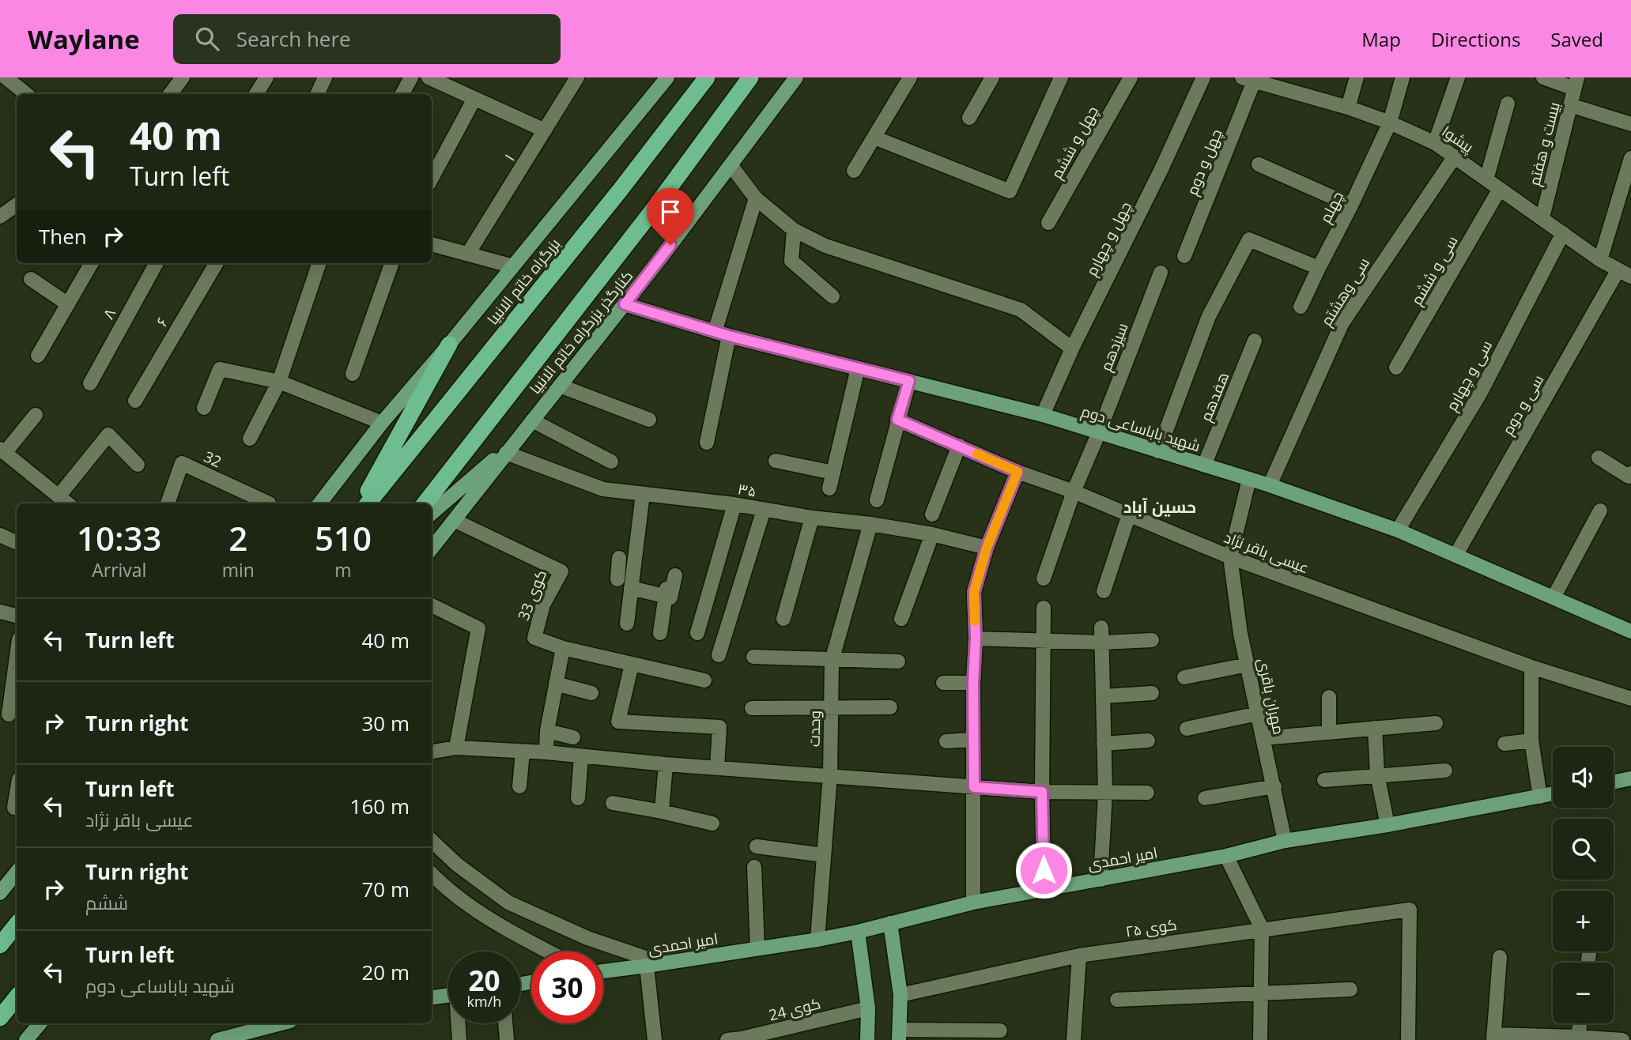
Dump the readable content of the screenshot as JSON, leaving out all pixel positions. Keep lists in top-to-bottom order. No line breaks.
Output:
{"streets":{"highway":["بزرگراه خاتم الانبیا"],"main road":["کنارگذر بزرگراه خاتم الانبیا","شهید باباساعی دوم","امیر احمدی"],"street":["پیشوا","چهل و ششم","بیست و هفتم","۱","چهل و دوم","چهلم","چهل و چهارم","سی و ششم","سی وهشتم","۸","۶","سیزدهم","سی و چهارم","هفدهم","سی و دوم","32","۳۵","عیسی باقر نژاد","کوی 33","مهران باقری","وحدت","کوی ۲۵","کوی 24"]},"crossings":[["پیشوا","بیست و هفتم"],["پیشوا","چهل و دوم"],["پیشوا","چهلم"],["پیشوا","سی و ششم"],["پیشوا","سی وهشتم"],["پیشوا","سی و چهارم"],["پیشوا","سی و دوم"],["چهل و چهارم","شهید باباساعی دوم"],["سی وهشتم","شهید باباساعی دوم"],["کنارگذر بزرگراه خاتم الانبیا","شهید باباساعی دوم"],["کنارگذر بزرگراه خاتم الانبیا","۳۵"],["کنارگذر بزرگراه خاتم الانبیا","کوی 33"],["سیزدهم","شهید باباساعی دوم"],["سیزدهم","عیسی باقر نژاد"],["سی و چهارم","شهید باباساعی دوم"],["هفدهم","شهید باباساعی دوم"],["سی و دوم","شهید باباساعی دوم"],["۳۵","وحدت"],["عیسی باقر نژاد","مهران باقری"],["مهران باقری","امیر احمدی"],["وحدت","امیر احمدی"]],"districts":["حسین آباد"],"page":{"header":"Waylane","search":"Search here","nav":["Map","Directions","Saved"],"turn":["40 m","Turn left"],"then":"Then","eta":["10:33","Arrival","2","min","510","m"],"list":[{"name":"Turn left","value":"40 m"},{"name":"Turn right","value":"30 m"},{"name":"Turn left","note":"عیسی باقر نژاد","value":"160 m"},{"name":"Turn right","note":"ششم","value":"70 m"},{"name":"Turn left","note":"شهید باباساعی دوم","value":"20 m"}],"map_buttons":["+","−"],"speed":"20 km/h","limit":"30"}}
